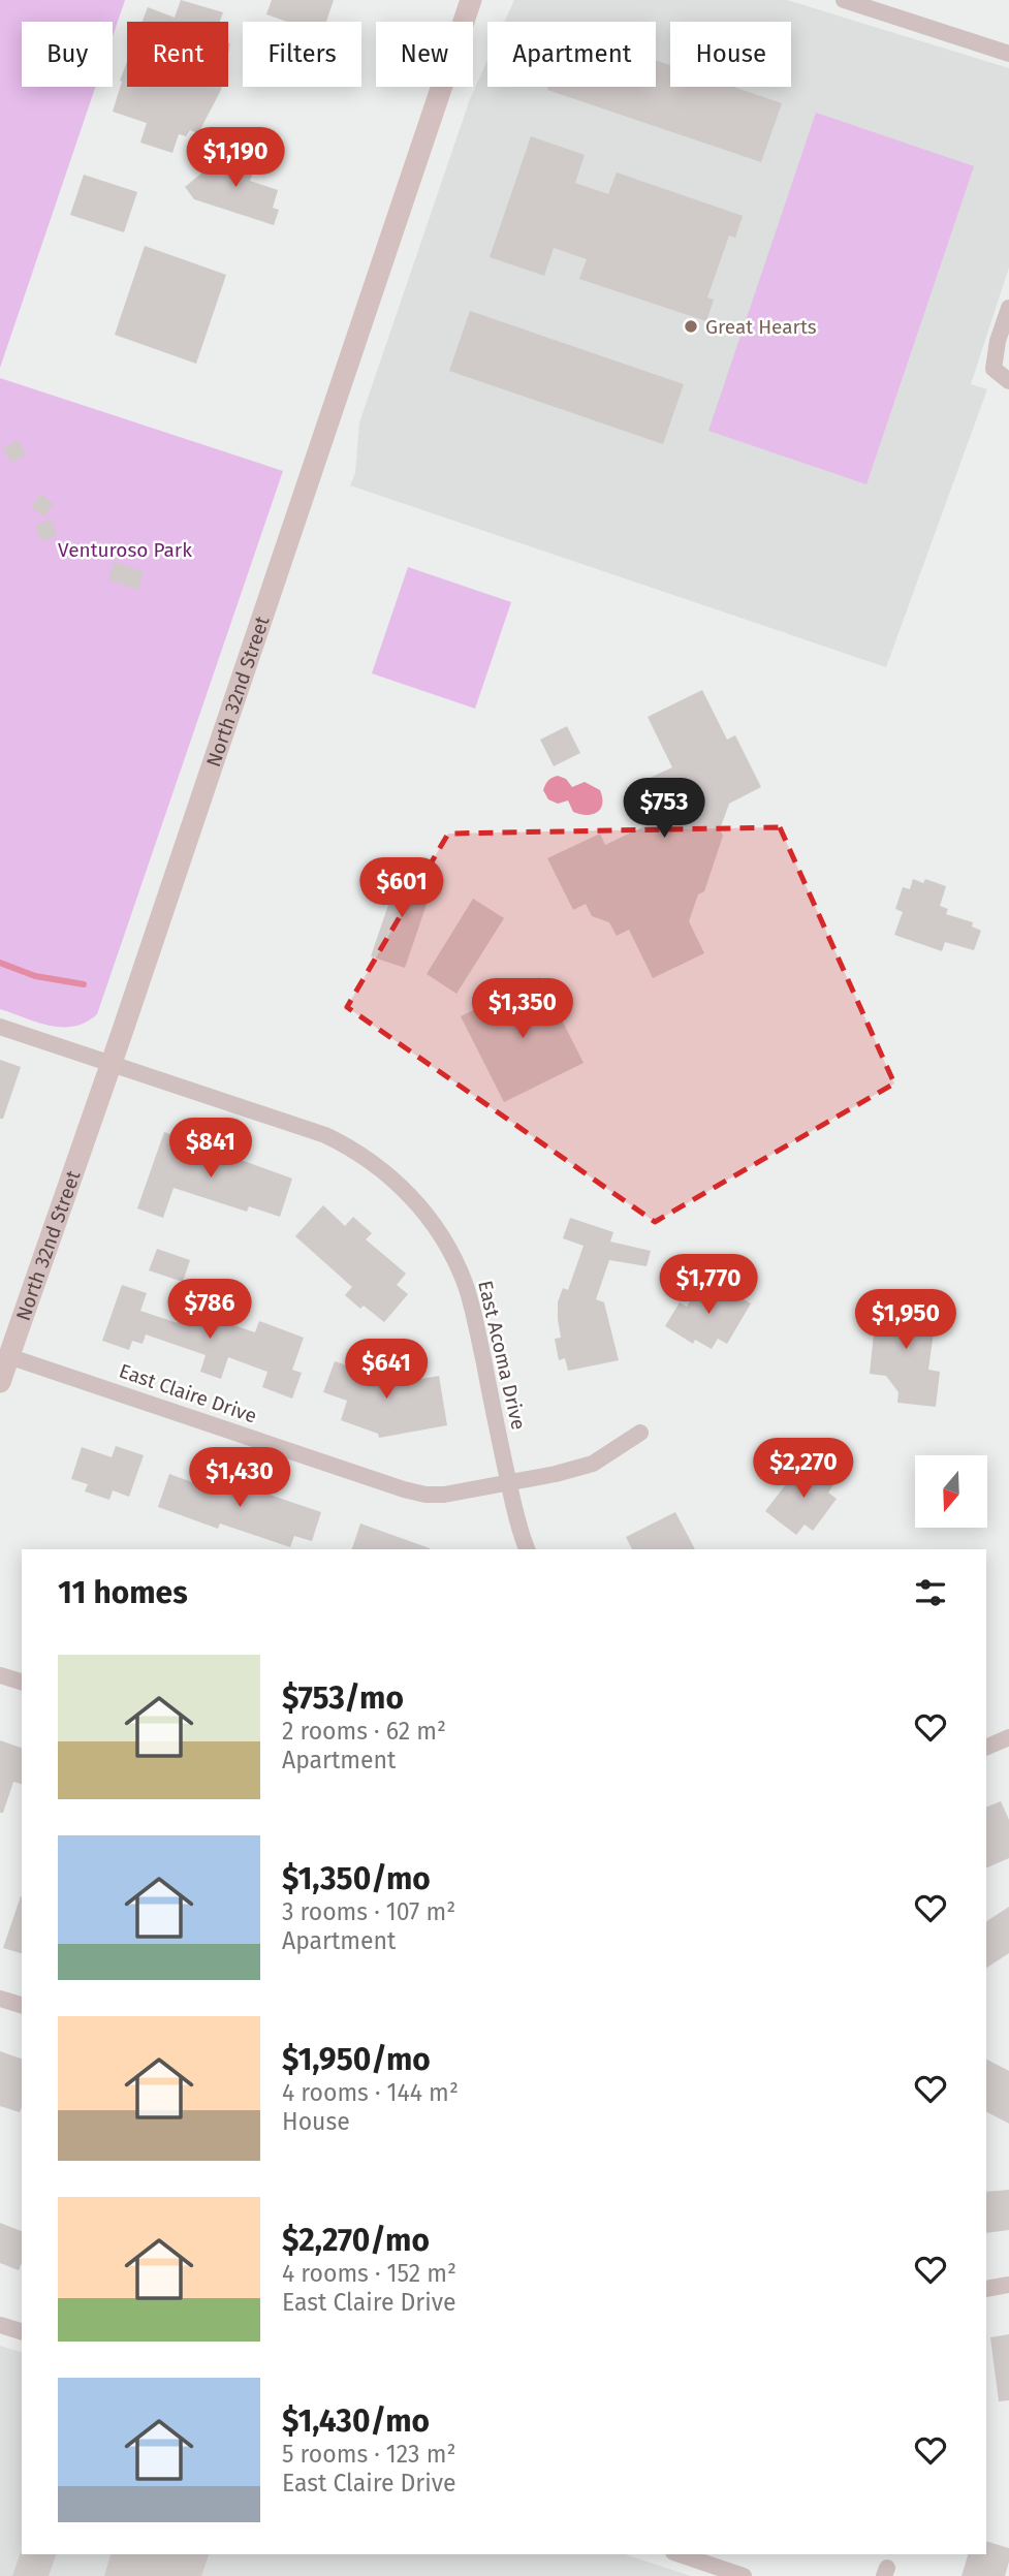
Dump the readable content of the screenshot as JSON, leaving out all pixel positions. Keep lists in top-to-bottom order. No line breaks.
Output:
{"streets":{"main road":["North 32nd Street"],"street":["East Acoma Drive","East Claire Drive"]},"crossings":[["North 32nd Street","East Acoma Drive"],["North 32nd Street","East Claire Drive"],["East Acoma Drive","East Claire Drive"]],"parks":["Venturoso Park"],"places":["Great Hearts"],"north":"bottom","page":{"chip":["Buy","Rent","Filters","New","Apartment","House"],"price":["$1,190","$753","$601","$1,350","$841","$1,770","$786","$1,950","$641","$2,270","$1,430"],"heading":"11 homes","list":[{"name":"$753/mo","note":"2 rooms · 62 m² · Apartment"},{"name":"$1,350/mo","note":"3 rooms · 107 m² · Apartment"},{"name":"$1,950/mo","note":"4 rooms · 144 m² · House"},{"name":"$2,270/mo","note":"4 rooms · 152 m² · East Claire Drive"},{"name":"$1,430/mo","note":"5 rooms · 123 m² · East Claire Drive"}]}}
